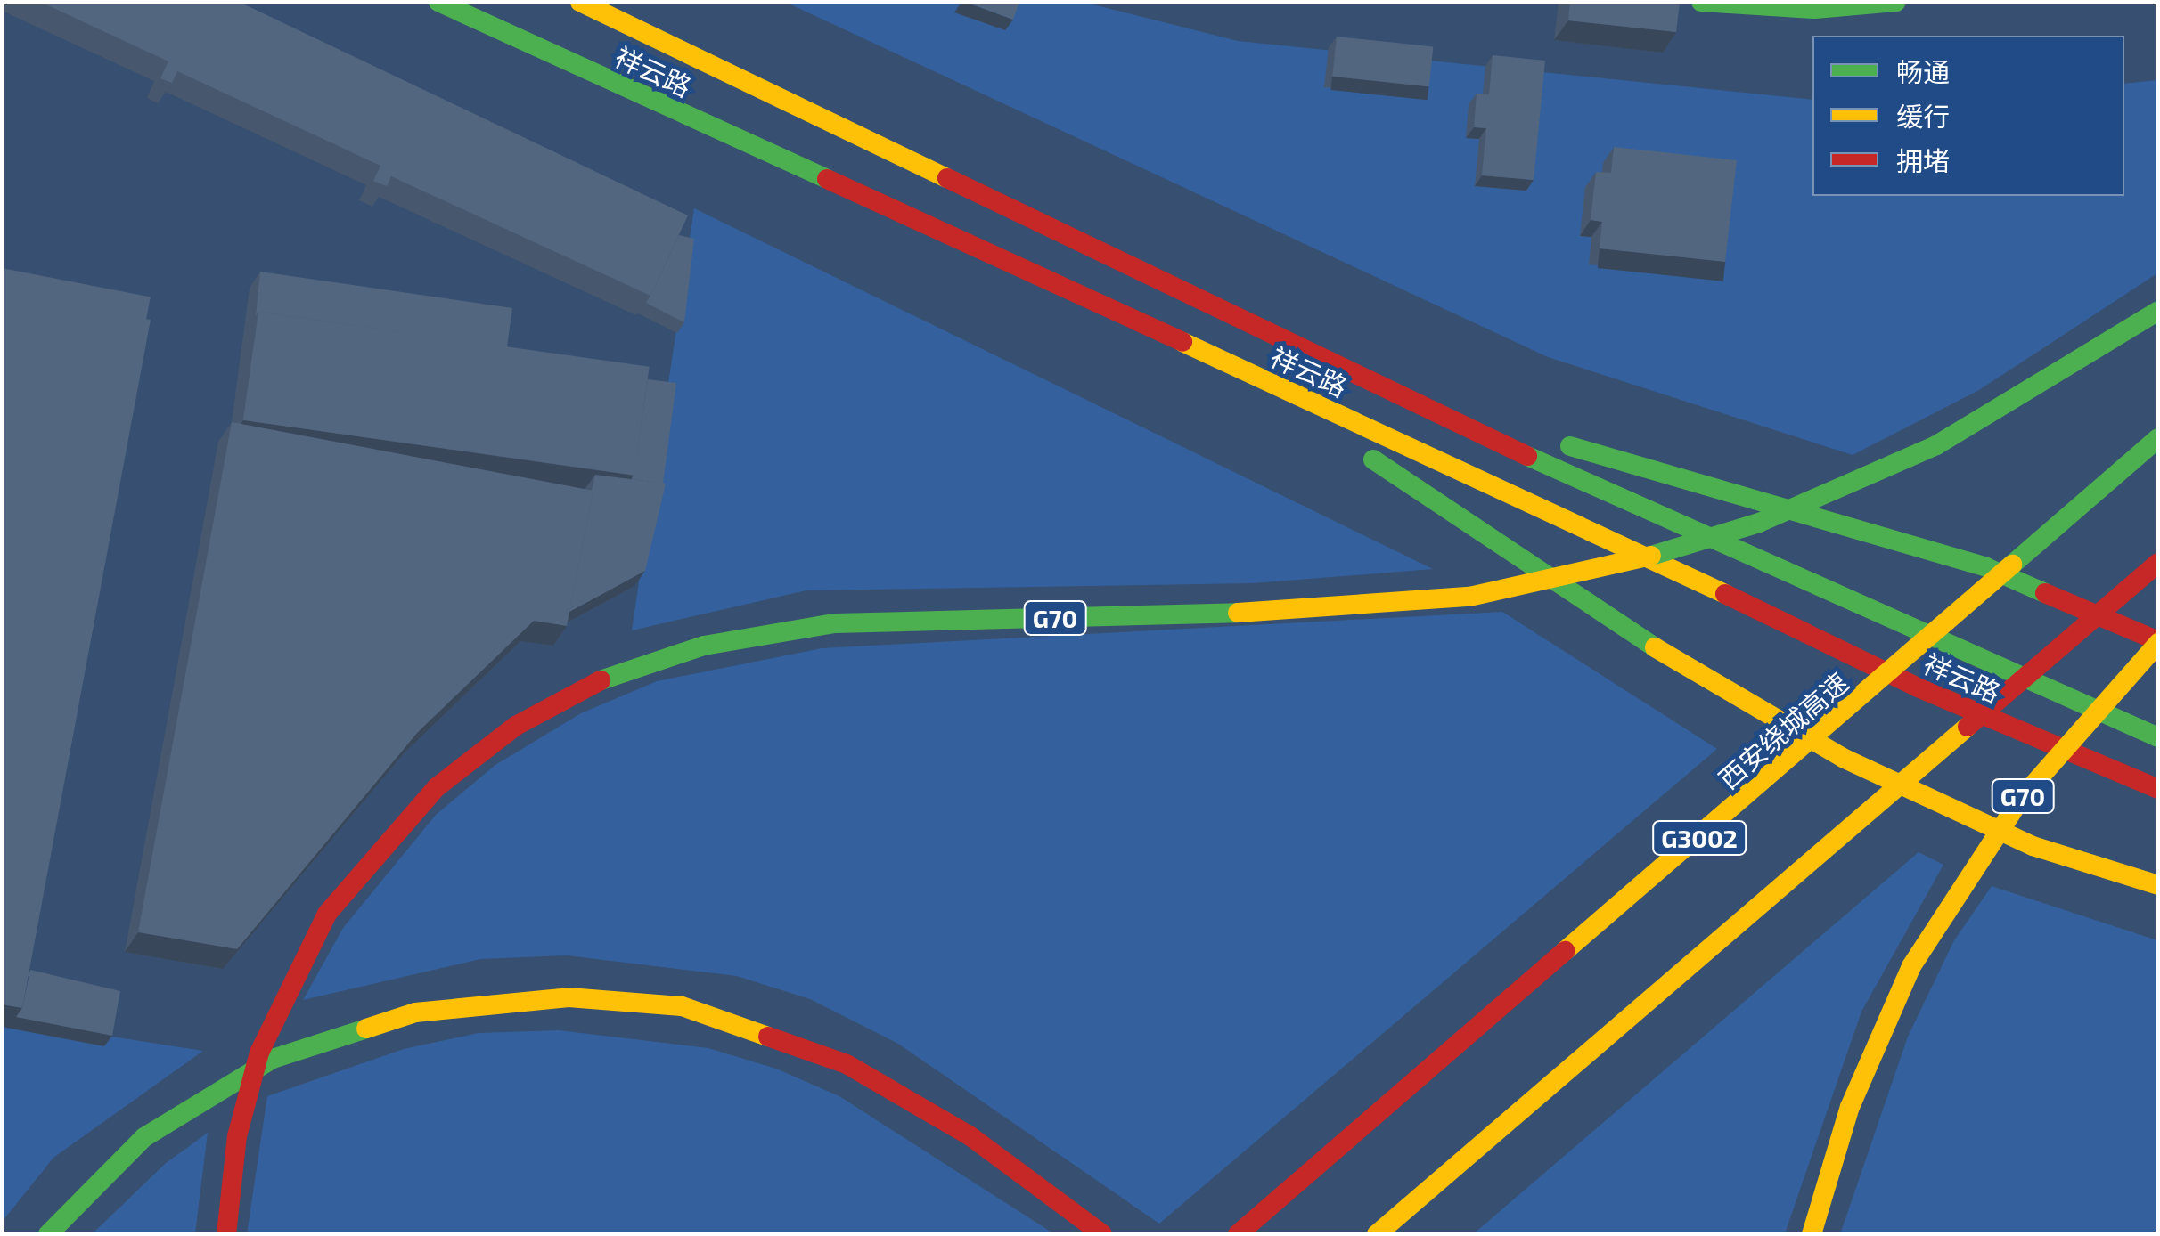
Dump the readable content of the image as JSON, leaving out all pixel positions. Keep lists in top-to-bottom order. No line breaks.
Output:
{"streets":{"main road":["祥云路","G70","西安绕城高速","G3002"]},"legend":["畅通","缓行","拥堵"]}
